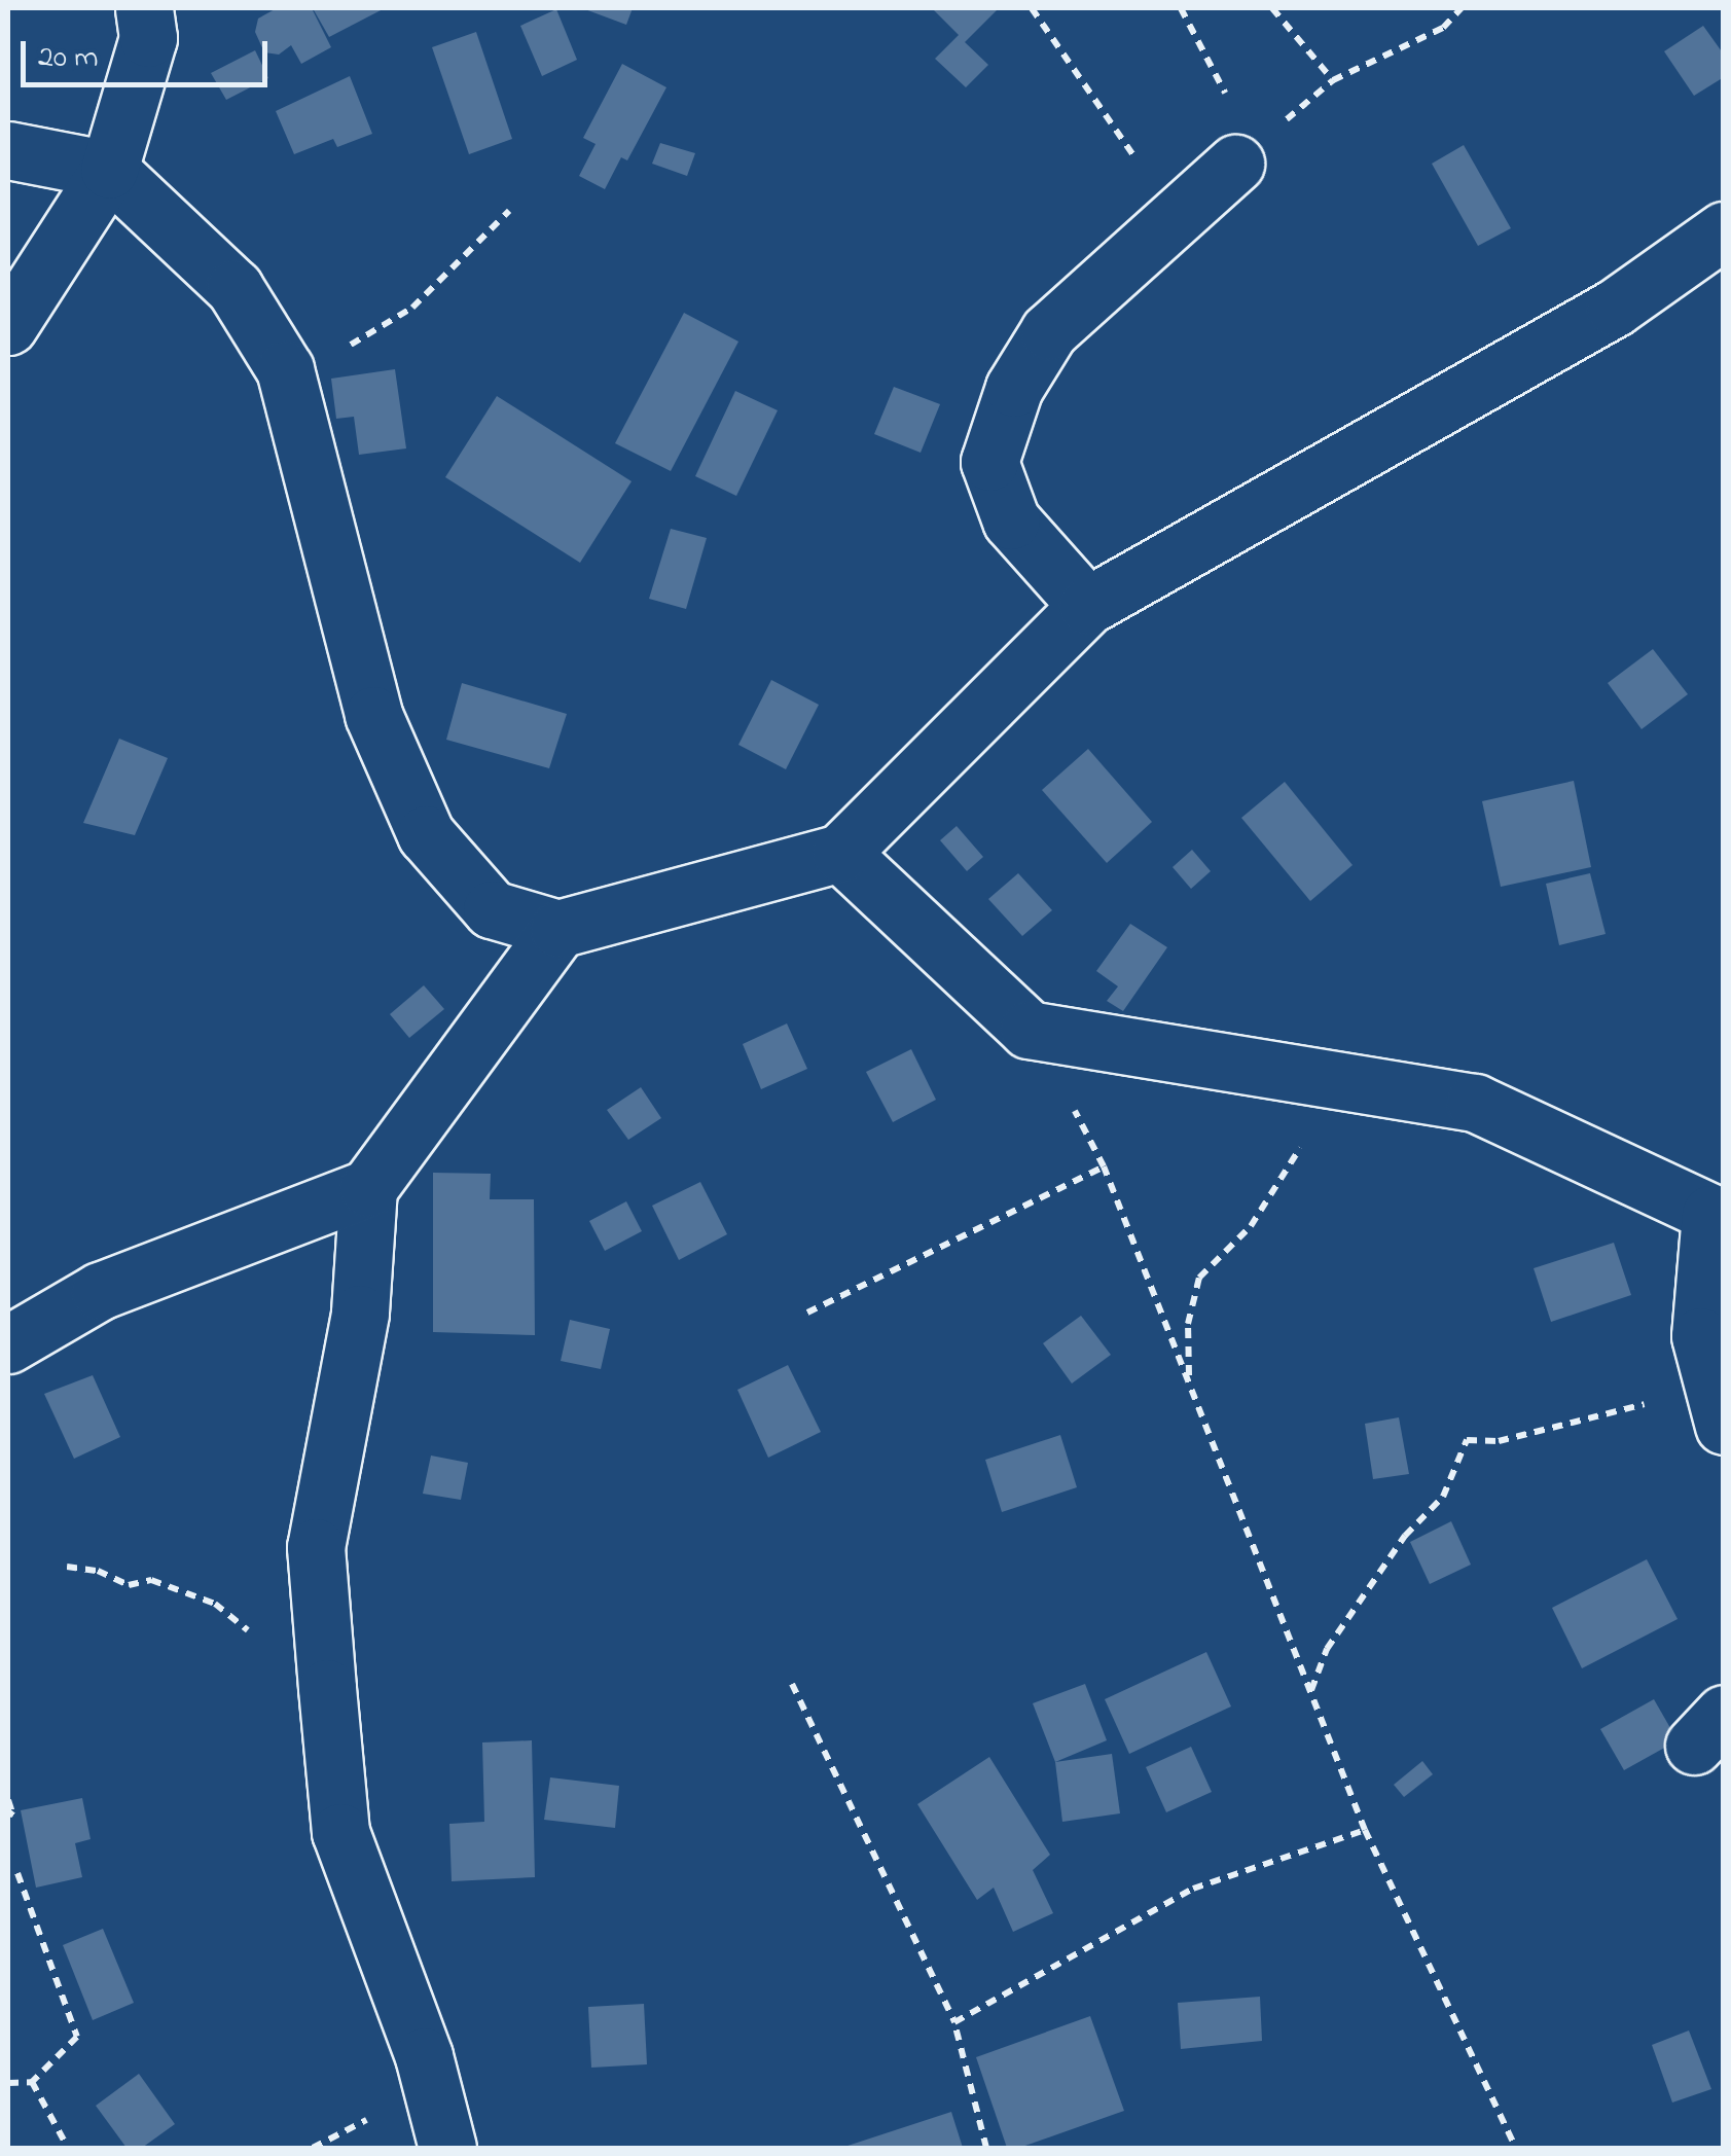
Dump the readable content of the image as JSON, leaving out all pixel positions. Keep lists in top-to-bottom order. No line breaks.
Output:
{"scale_bar":"20 m"}
